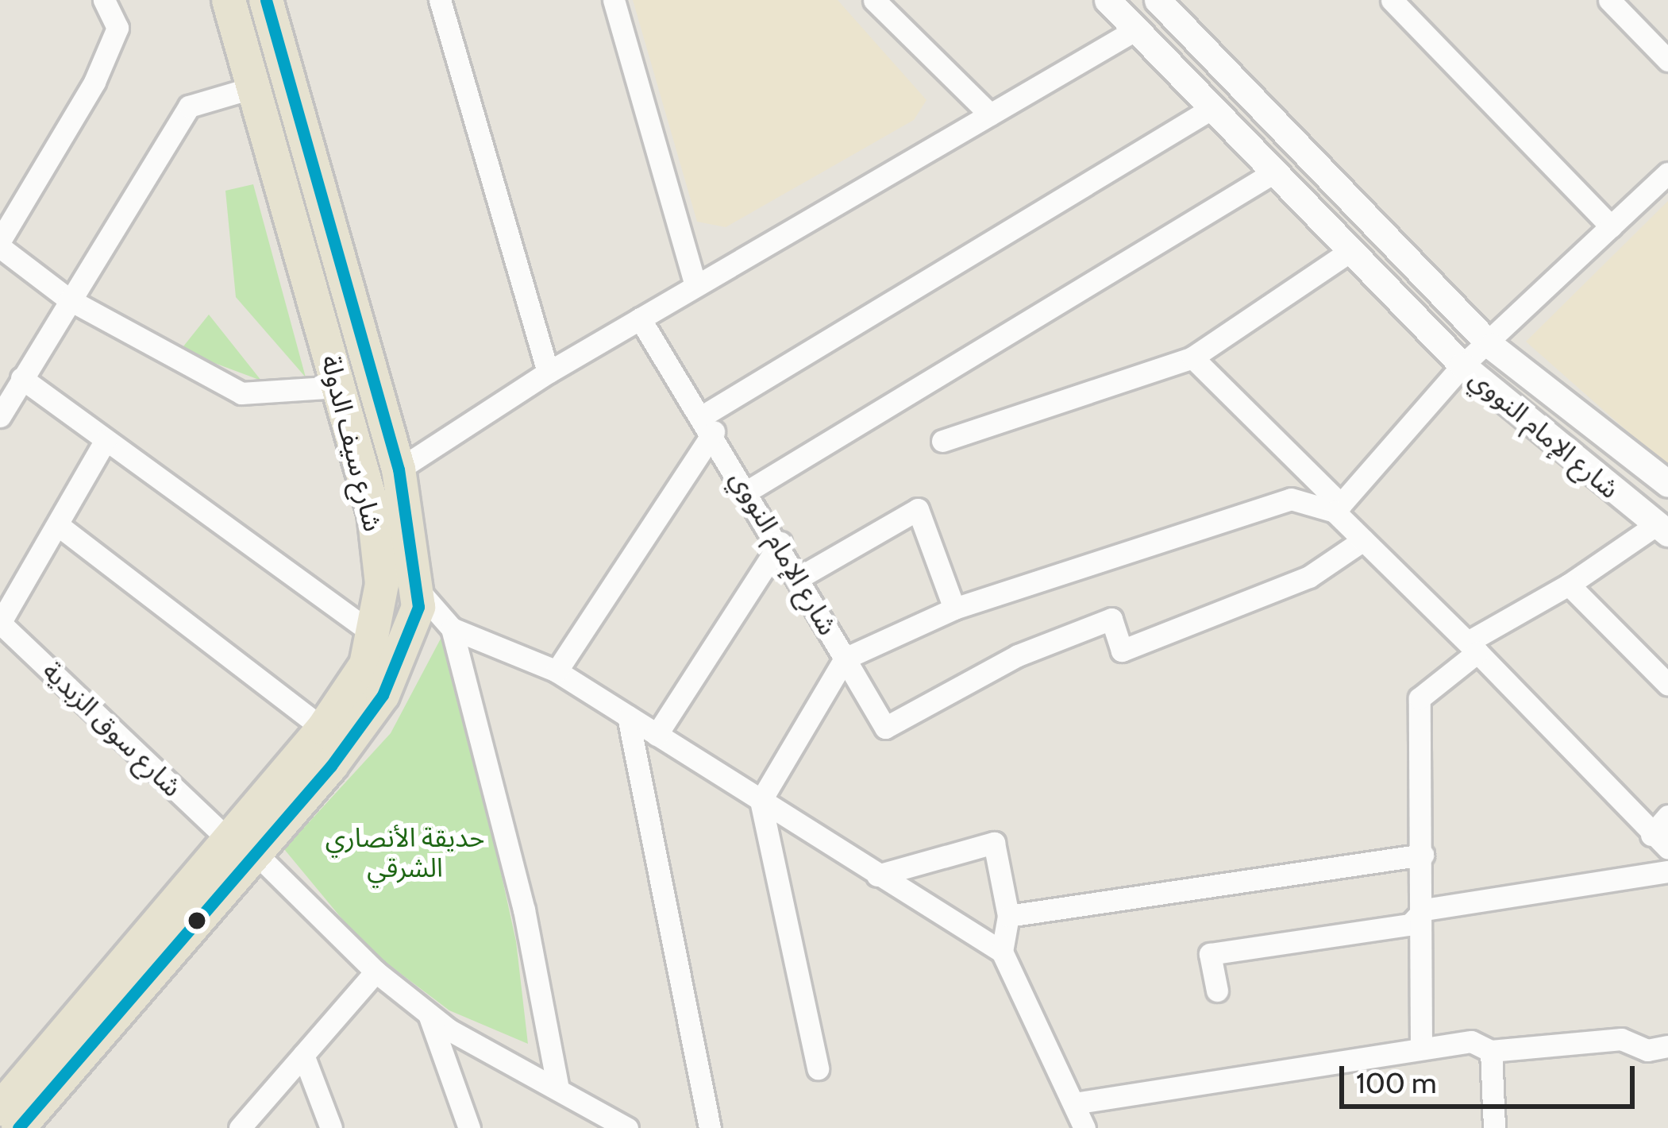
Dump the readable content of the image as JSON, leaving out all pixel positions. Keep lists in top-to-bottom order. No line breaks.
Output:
{"streets":{"main road":["شارع سيف الدولة"],"street":["شارع الإمام النووي","شارع سوق الزبدية"]},"crossings":[["شارع سيف الدولة","شارع سوق الزبدية"]],"parks":["حديقة الأنصاري الشرقي"],"scale_bar":"100 m"}
